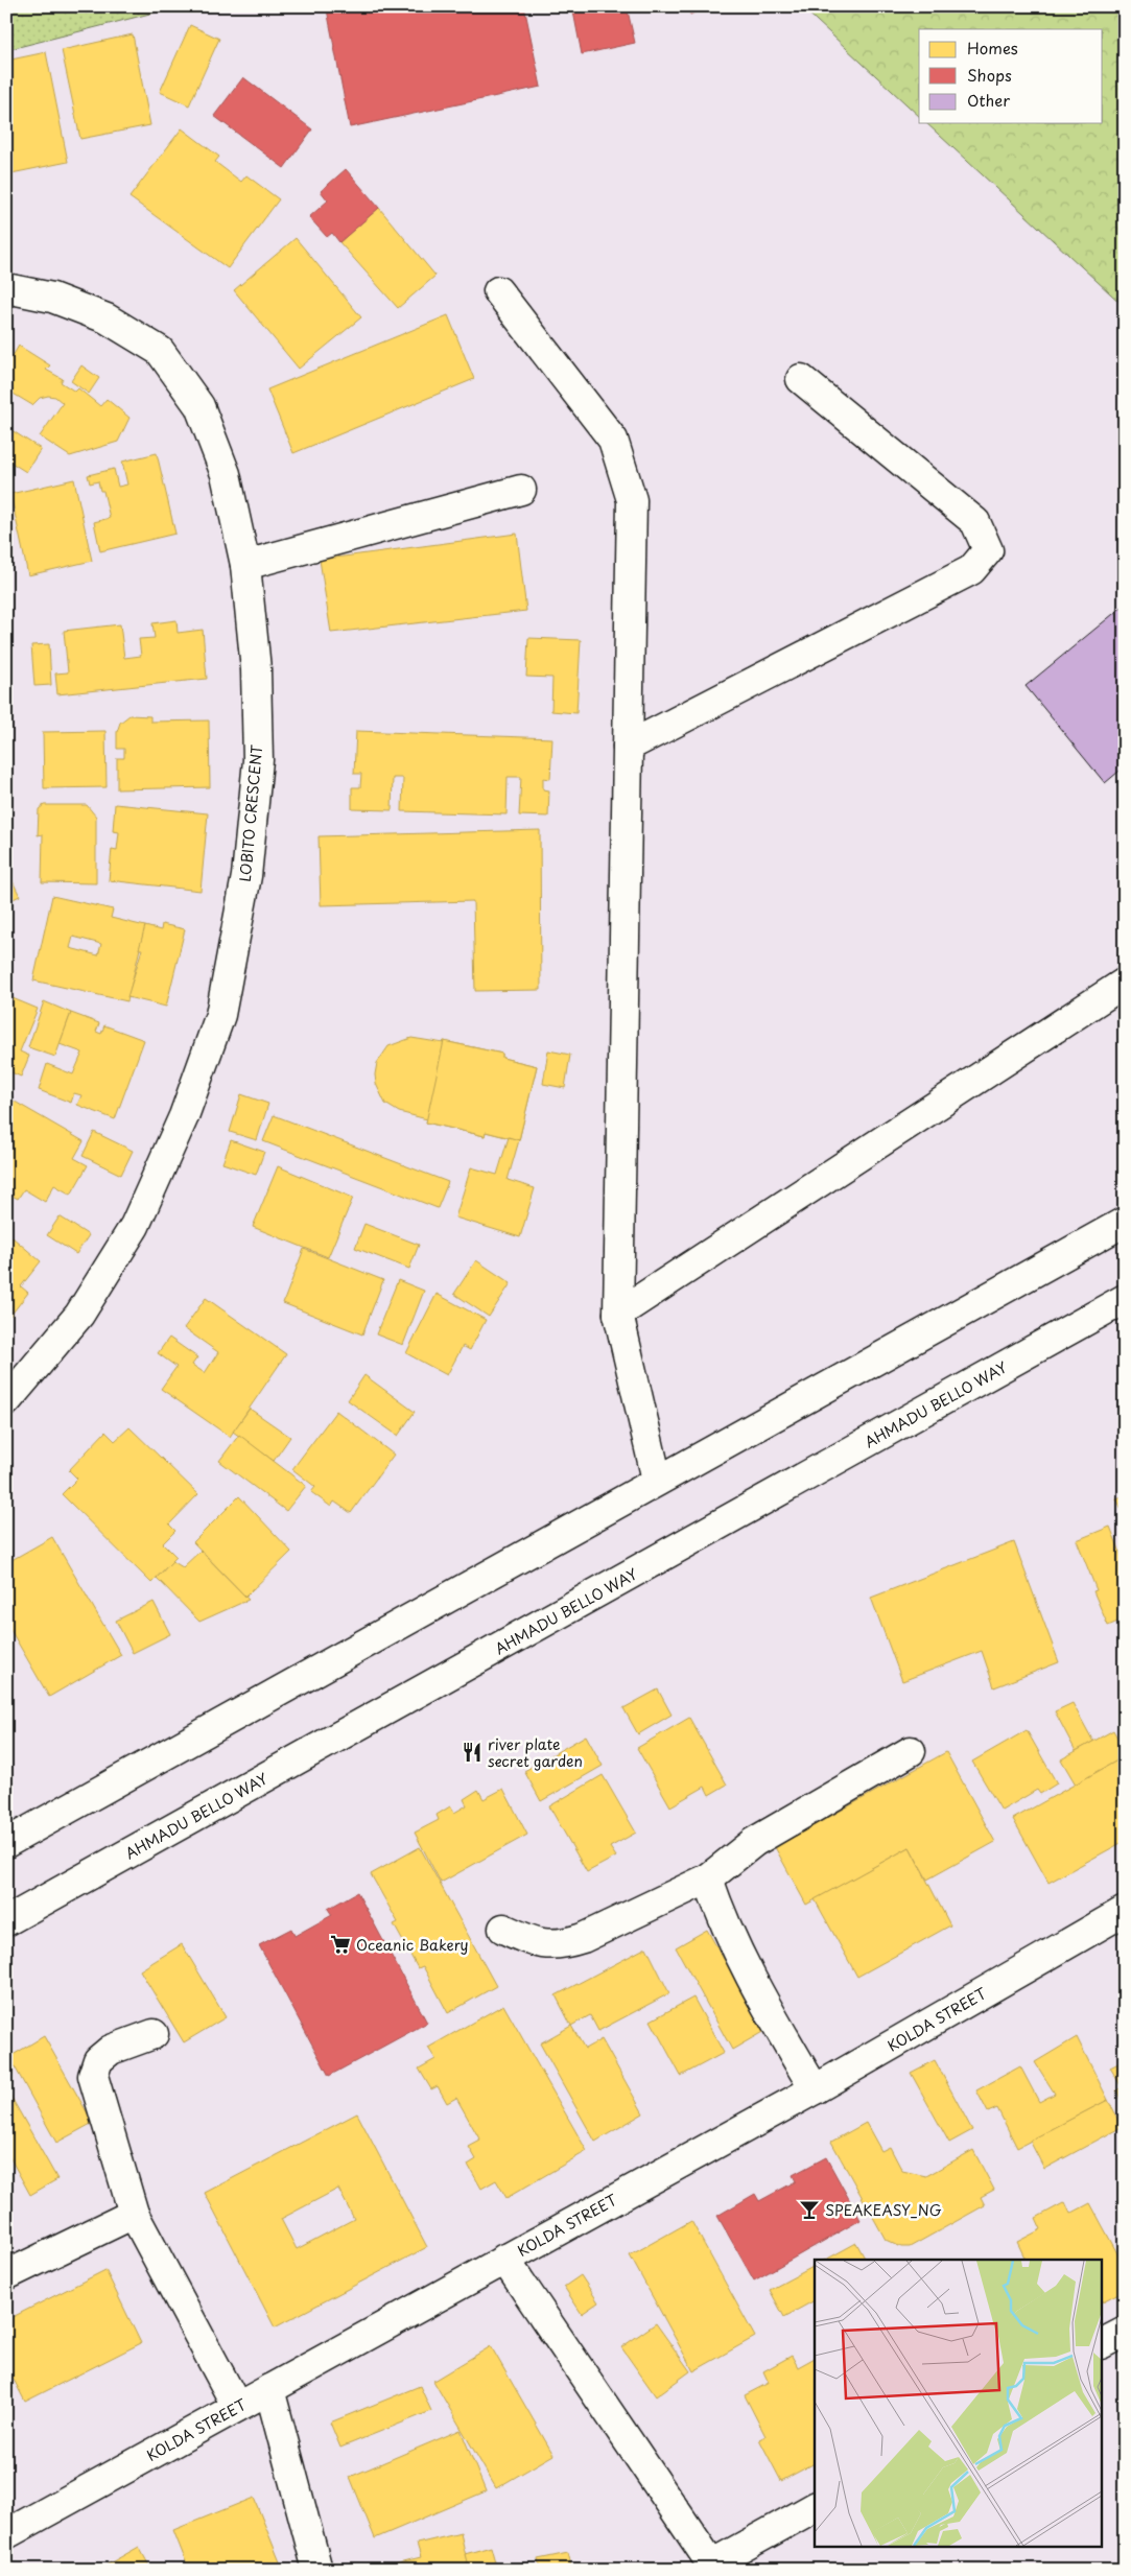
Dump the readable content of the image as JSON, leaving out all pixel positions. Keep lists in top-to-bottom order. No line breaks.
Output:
{"streets":{"street":["LOBITO CRESCENT","AHMADU BELLO WAY","KOLDA STREET"]},"places":{"restaurant":["river plate secret garden"],"supermarket":["Oceanic Bakery"],"bar":["SPEAKEASY_NG"]},"legend":["Homes","Shops","Other"]}
